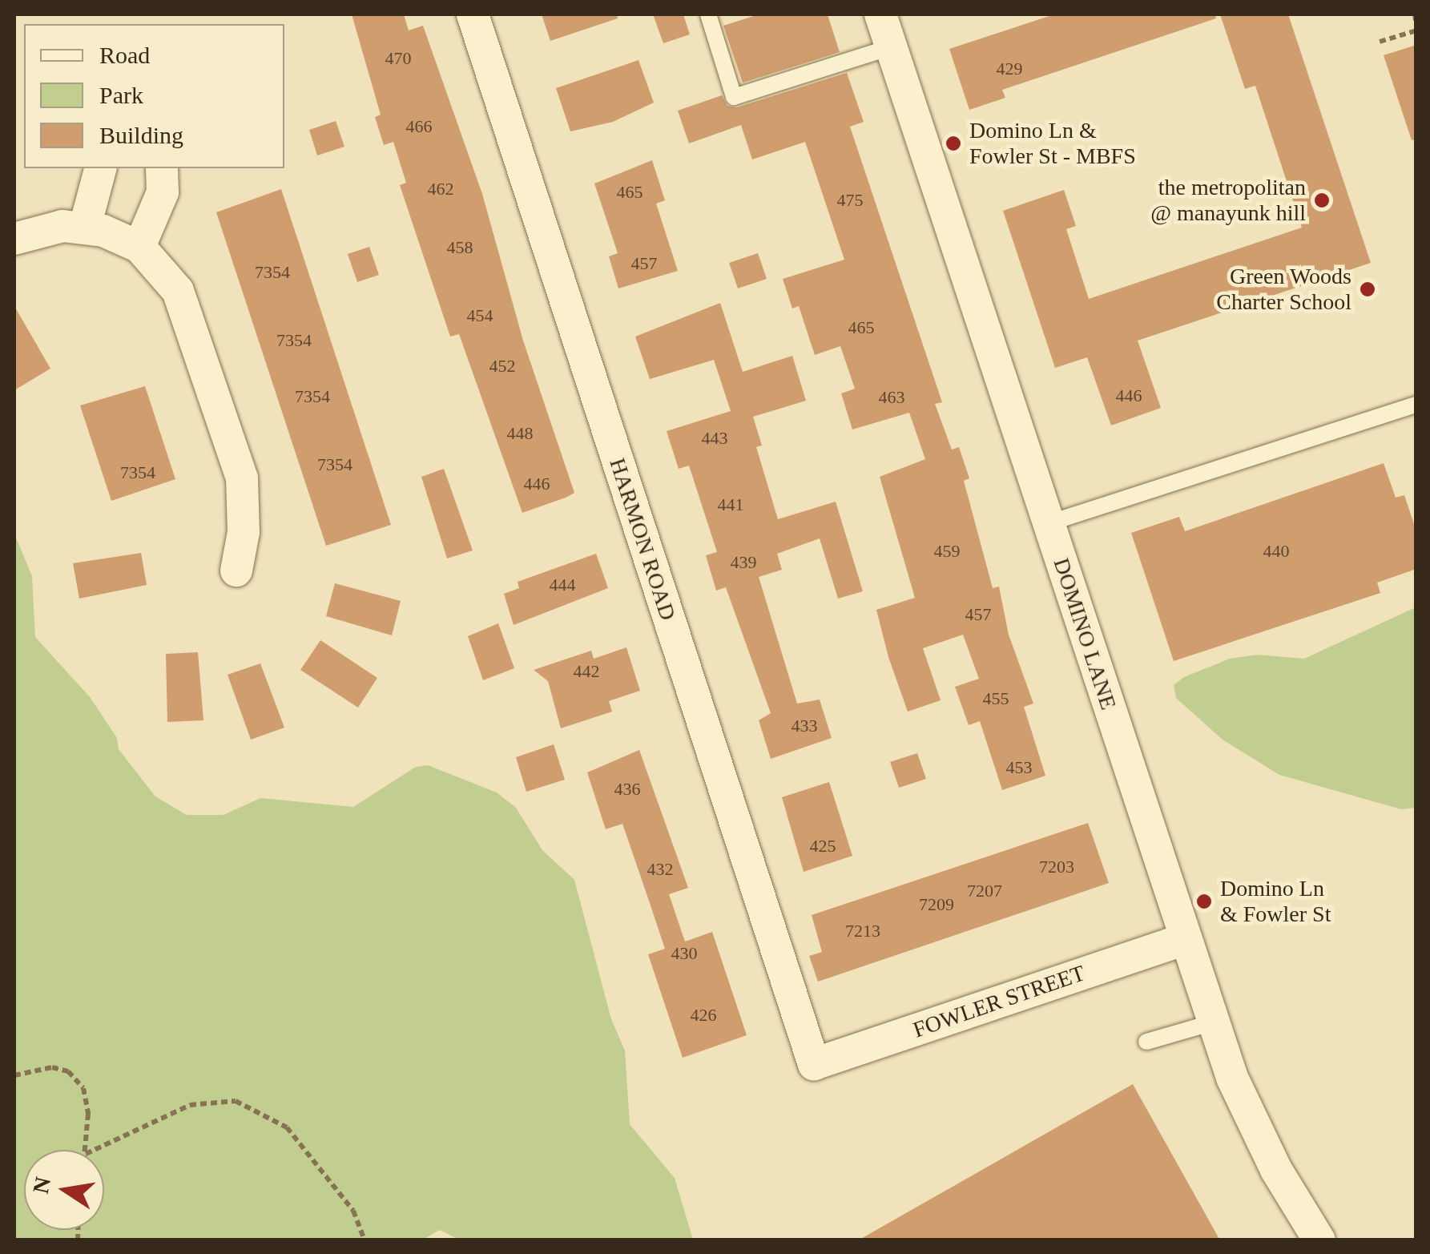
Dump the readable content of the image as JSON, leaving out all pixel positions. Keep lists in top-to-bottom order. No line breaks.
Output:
{"streets":{"street":["HARMON ROAD","DOMINO LANE","FOWLER STREET"]},"crossings":[["HARMON ROAD","FOWLER STREET"],["DOMINO LANE","FOWLER STREET"]],"places":["Domino Ln & Fowler St - MBFS","the metropolitan @ manayunk hill","Green Woods Charter School","Domino Ln & Fowler St"],"house_numbers":["470","429","466","462","465","475","458","457","7354","454","465","7354","452","446","7354","463","448","443","7354","7354","446","441","459","440","439","444","457","442","455","433","453","436","425","7203","432","7207","7209","7213","430","426"],"legend":["Road","Park","Building"],"north":"left"}
